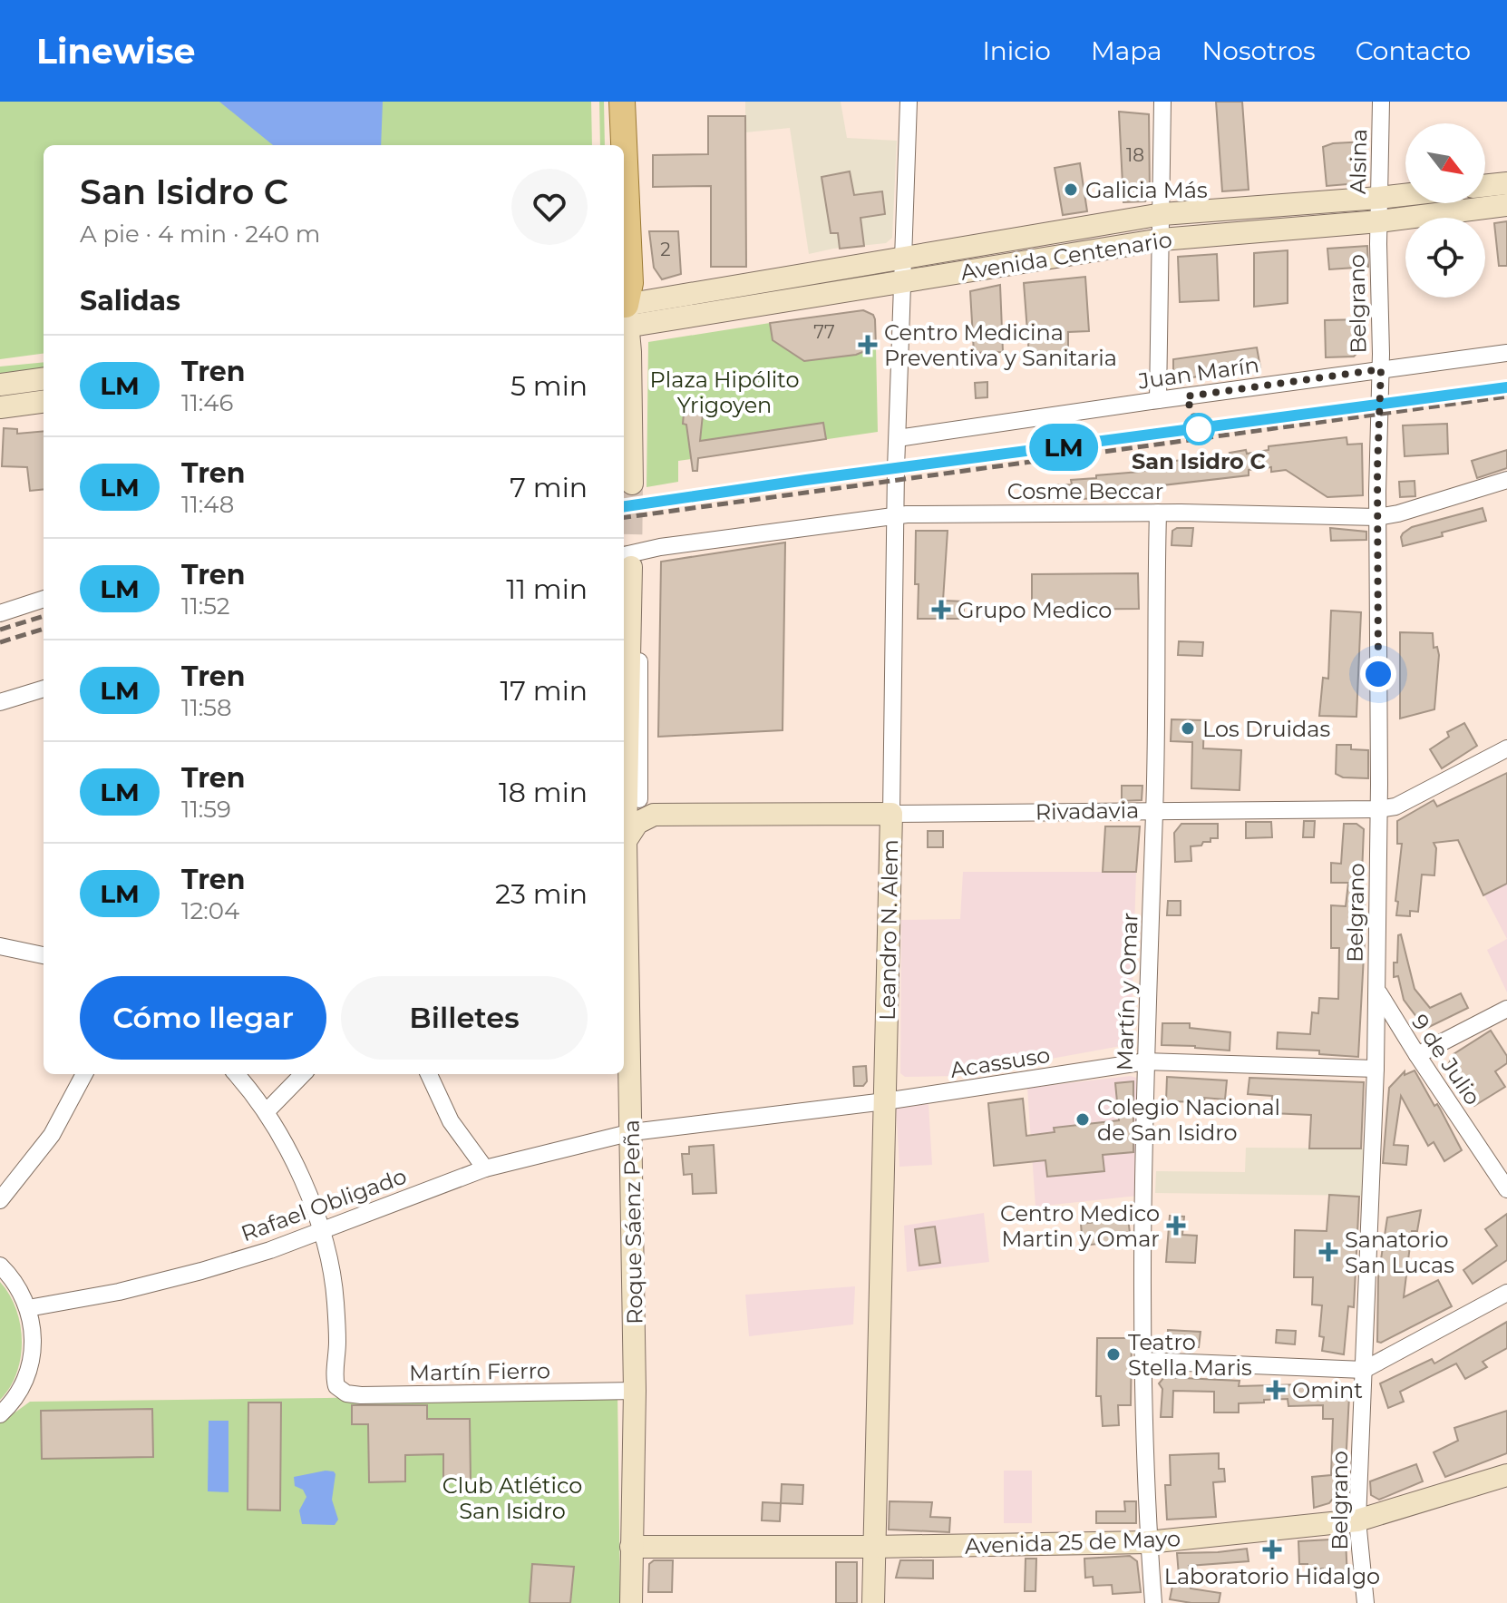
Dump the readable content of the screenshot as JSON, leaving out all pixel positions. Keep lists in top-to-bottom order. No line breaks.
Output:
{"streets":{"main road":["Avenida Centenario","Rivadavia","Leandro N. Alem","Roque Sáenz Peña","Avenida 25 de Mayo"],"street":["Alsina","Belgrano","Juan Marín","Cosme Beccar","Martín y Omar","9 de Julio","Acassuso","Rafael Obligado","Martín Fierro"]},"crossings":[["Alsina","Avenida Centenario"],["Alsina","Belgrano"],["Avenida Centenario","Belgrano"],["Avenida Centenario","Leandro N. Alem"],["Belgrano","Juan Marín"],["Belgrano","Cosme Beccar"],["Belgrano","Rivadavia"],["Belgrano","9 de Julio"],["Belgrano","Acassuso"],["Belgrano","Avenida 25 de Mayo"],["Juan Marín","Leandro N. Alem"],["Cosme Beccar","Leandro N. Alem"],["Cosme Beccar","Martín y Omar"],["Cosme Beccar","Roque Sáenz Peña"],["Rivadavia","Leandro N. Alem"],["Rivadavia","Martín y Omar"],["Leandro N. Alem","Acassuso"],["Leandro N. Alem","Avenida 25 de Mayo"],["Martín y Omar","Acassuso"],["Martín y Omar","Avenida 25 de Mayo"],["Acassuso","Rafael Obligado"],["Acassuso","Roque Sáenz Peña"],["Rafael Obligado","Roque Sáenz Peña"],["Rafael Obligado","Martín Fierro"],["Roque Sáenz Peña","Martín Fierro"],["Roque Sáenz Peña","Avenida 25 de Mayo"]],"parks":["Plaza Hipólito Yrigoyen","Club Atlético San Isidro"],"places":{"other":["Galicia Más","San Isidro C","Los Druidas","Colegio Nacional de San Isidro","Teatro Stella Maris"],"health":["Centro Medicina Preventiva y Sanitaria","Grupo Medico","Centro Medico Martin y Omar","Sanatorio San Lucas","Omint","Laboratorio Hidalgo"]},"house_numbers":["18","2","77"],"north":"bottom right","page":{"header":"Linewise","nav":["Inicio","Mapa","Nosotros","Contacto"],"on_map":"LM","heading":[["San Isidro C","A pie · 4 min · 240 m"],"Salidas"],"list":[{"mark":"LM","name":"Tren","note":"11:46","value":"5 min"},{"mark":"LM","name":"Tren","note":"11:48","value":"7 min"},{"mark":"LM","name":"Tren","note":"11:52","value":"11 min"},{"mark":"LM","name":"Tren","note":"11:58","value":"17 min"},{"mark":"LM","name":"Tren","note":"11:59","value":"18 min"},{"mark":"LM","name":"Tren","note":"12:04","value":"23 min"}],"buttons":["Cómo llegar","Billetes"]}}
